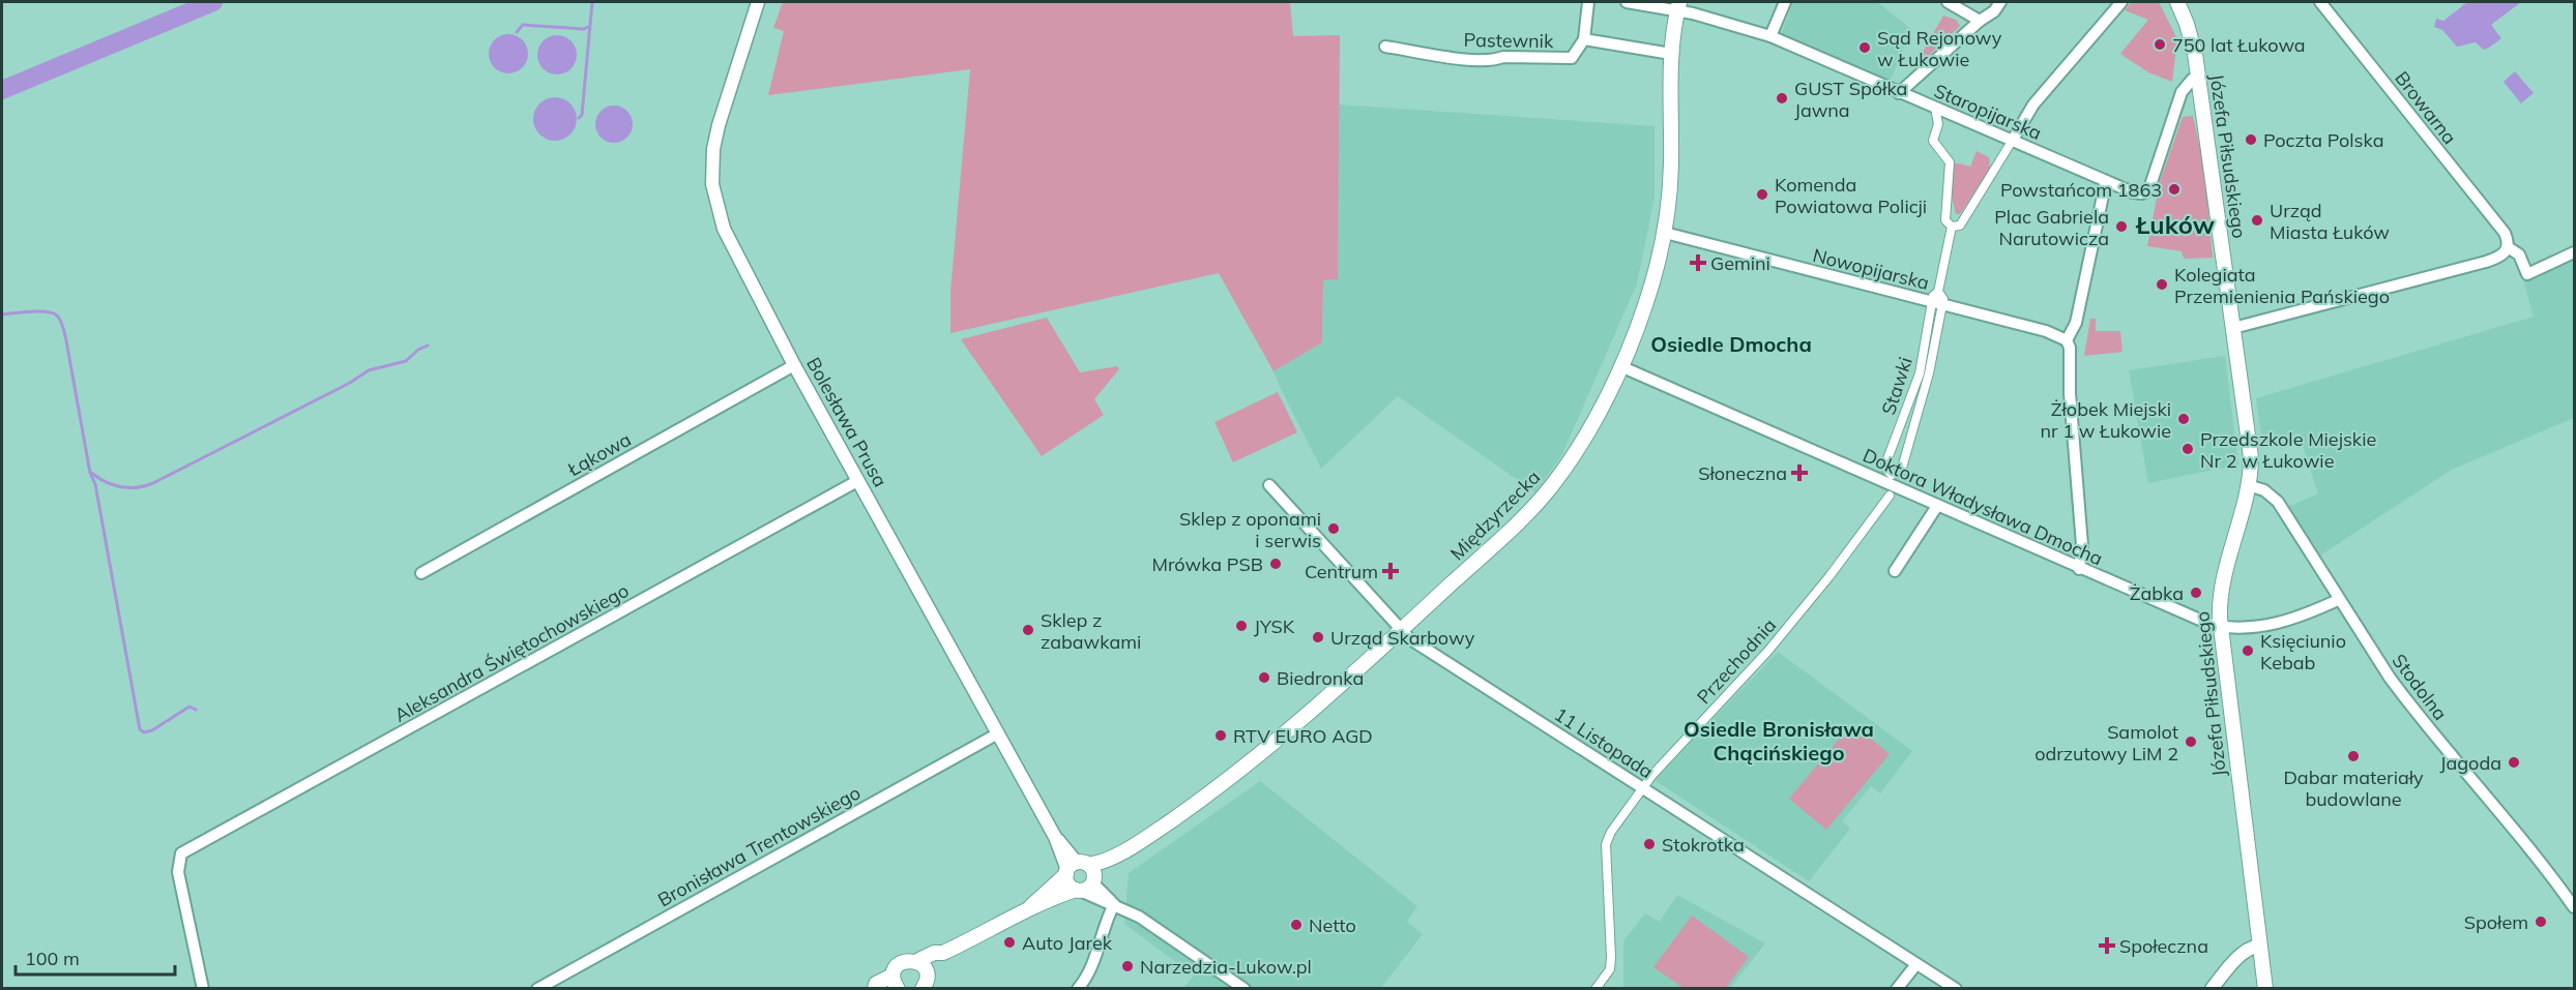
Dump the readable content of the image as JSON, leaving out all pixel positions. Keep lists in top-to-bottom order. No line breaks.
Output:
{"streets":{"main road":["Józefa Piłsudskiego","Międzyrzecka"],"street":["Pastewnik","Browarna","Staropijarska","Nowopijarska","Stawki","Bolesława Prusa","Łąkowa","Doktora Władysława Dmocha","Aleksandra Świętochowskiego","Przechodnia","Stodolna","11 Listopada","Bronisława Trentowskiego"]},"crossings":[["Staropijarska","Józefa Piłsudskiego"],["Staropijarska","Międzyrzecka"],["Józefa Piłsudskiego","Doktora Władysława Dmocha"],["Józefa Piłsudskiego","Stodolna"],["Nowopijarska","Stawki"],["Nowopijarska","Międzyrzecka"],["Stawki","Doktora Władysława Dmocha"],["Stawki","Przechodnia"],["Bolesława Prusa","Łąkowa"],["Bolesława Prusa","Międzyrzecka"],["Bolesława Prusa","Aleksandra Świętochowskiego"],["Bolesława Prusa","Bronisława Trentowskiego"],["Doktora Władysława Dmocha","Międzyrzecka"],["Doktora Władysława Dmocha","Przechodnia"],["Doktora Władysława Dmocha","Stodolna"],["Międzyrzecka","11 Listopada"],["Przechodnia","11 Listopada"]],"districts":["Łuków","Osiedle Dmocha","Osiedle Bronisława Chącińskiego"],"places":{"other":["750 lat Łukowa","Sąd Rejonowy w Łukowie","GUST Spółka Jawna","Poczta Polska","Powstańcom 1863","Komenda Powiatowa Policji","Urząd Miasta Łuków","Plac Gabriela Narutowicza","Kolegiata Przemienienia Pańskiego","Żłobek Miejski nr 1 w Łukowie","Przedszkole Miejskie Nr 2 w Łukowie","Sklep z oponami i serwis","Mrówka PSB","Żabka","JYSK","Sklep z zabawkami","Urząd Skarbowy","Księciunio Kebab","Biedronka","RTV EURO AGD","Samolot odrzutowy LiM 2","Dabar materiały budowlane","Jagoda","Stokrotka","Społem","Netto","Auto Jarek","Narzedzia-Lukow.pl"],"health":["Gemini","Słoneczna","Centrum","Społeczna"]},"scale_bar":"100 m"}
